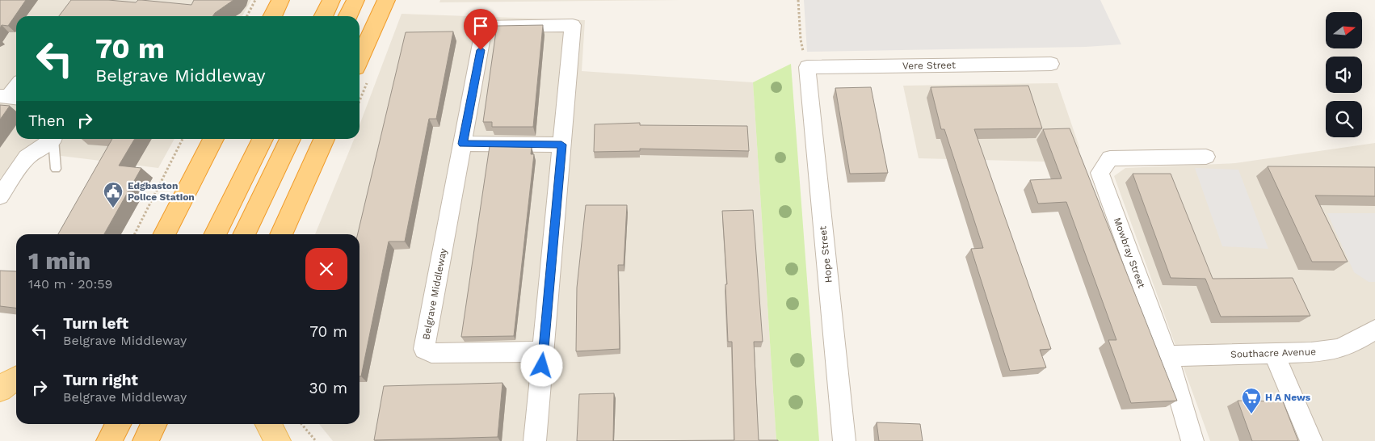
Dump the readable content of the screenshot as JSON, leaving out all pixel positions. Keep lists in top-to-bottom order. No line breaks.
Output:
{"streets":{"street":["Vere Street","Mowbray Street","Hope Street","Belgrave Middleway","Southacre Avenue"]},"crossings":[["Vere Street","Hope Street"],["Mowbray Street","Southacre Avenue"]],"places":{"public building":["Edgbaston Police Station"],"supermarket":["H A News"]},"north":"right","page":{"turn":["70 m","Belgrave Middleway"],"then":"Then","heading":["1 min","140 m · 20:59"],"list":[{"name":"Turn left","note":"Belgrave Middleway","value":"70 m"},{"name":"Turn right","note":"Belgrave Middleway","value":"30 m"}]}}
